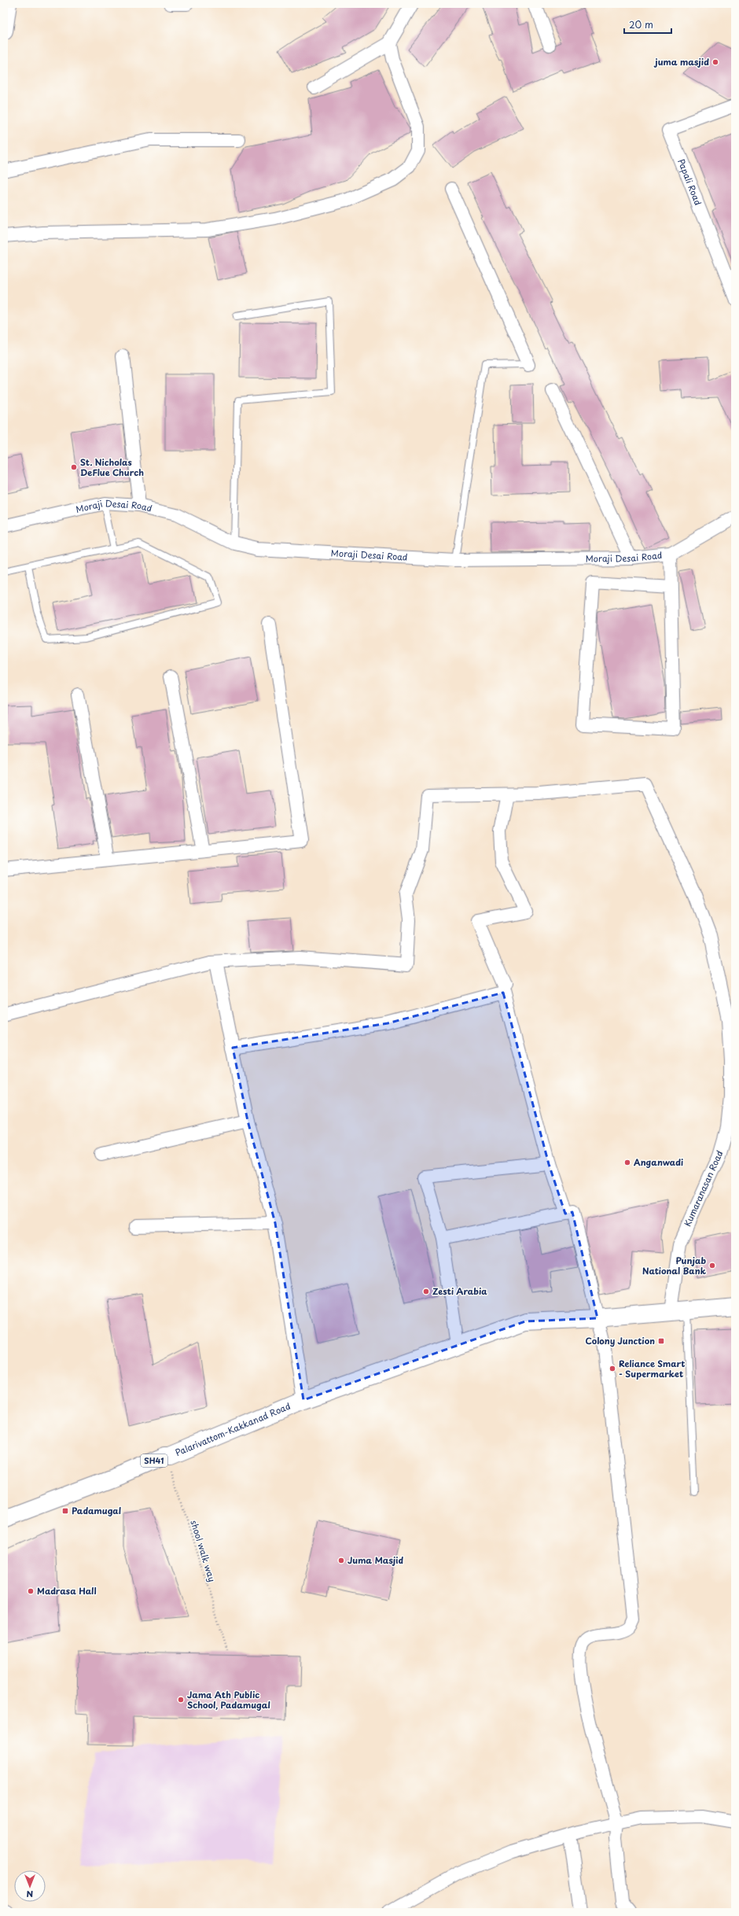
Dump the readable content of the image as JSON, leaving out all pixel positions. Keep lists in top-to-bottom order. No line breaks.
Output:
{"streets":{"main road":["Palarivattom-Kakkanad Road","SH41"],"street":["Papali Road","Moraji Desai Road","Kumaranasan Road"],"path":["shool walk way"]},"crossings":[["Kumaranasan Road","Palarivattom-Kakkanad Road"],["Palarivattom-Kakkanad Road","shool walk way"]],"places":{"other":["juma masjid","St. Nicholas DeFlue Church","Anganwadi","Punjab National Bank","Zesti Arabia","Reliance Smart - Supermarket","Juma Masjid","Madrasa Hall","Jama Ath Public School, Padamugal"],"transit":["Colony Junction","Padamugal"]},"scale_bar":"20 m","north":"bottom"}
